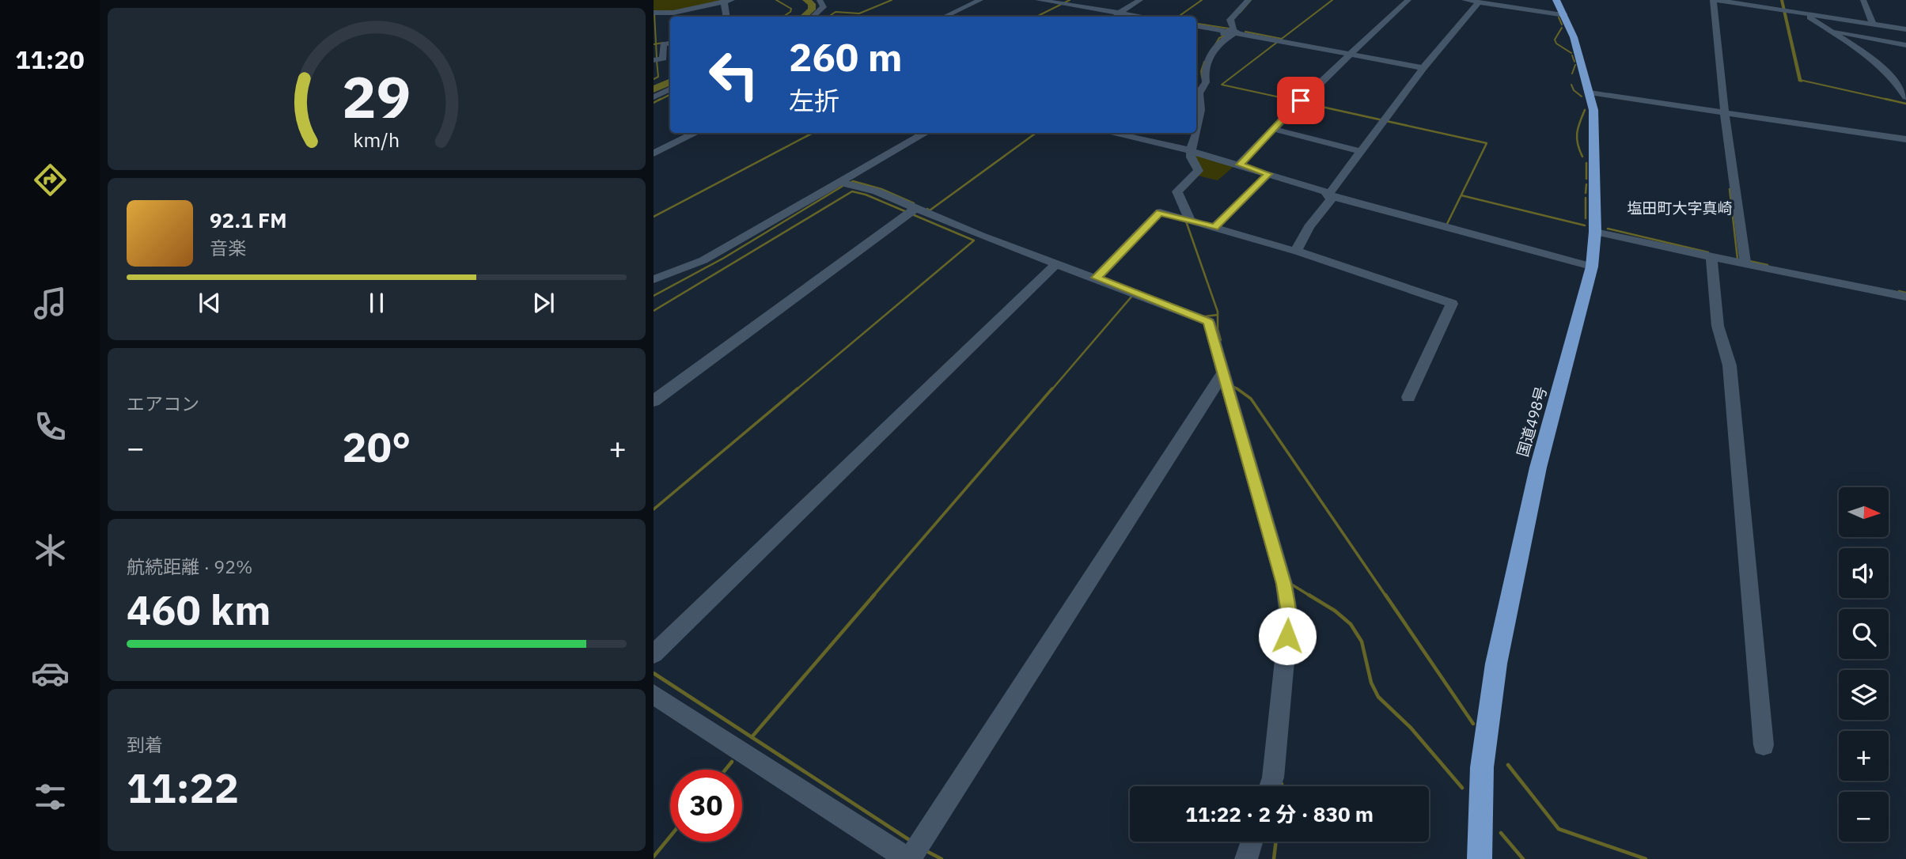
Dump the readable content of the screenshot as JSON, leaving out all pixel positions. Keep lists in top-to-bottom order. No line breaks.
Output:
{"streets":{"highway":["国道498号"]},"districts":["塩田町大字真崎"],"north":"right","page":{"tabs":"11:20","turn":["260 m","左折"],"song":["92.1 FM","音楽"],"tile":["エアコン",["航続距離 · 92%","460 km"],["到着","11:22"]],"heat":["−","20°","+"],"map_buttons":["+","−"],"limit":"30","trip":"11:22 · 2 分 · 830 m","gauge":["29","km/h"]}}
